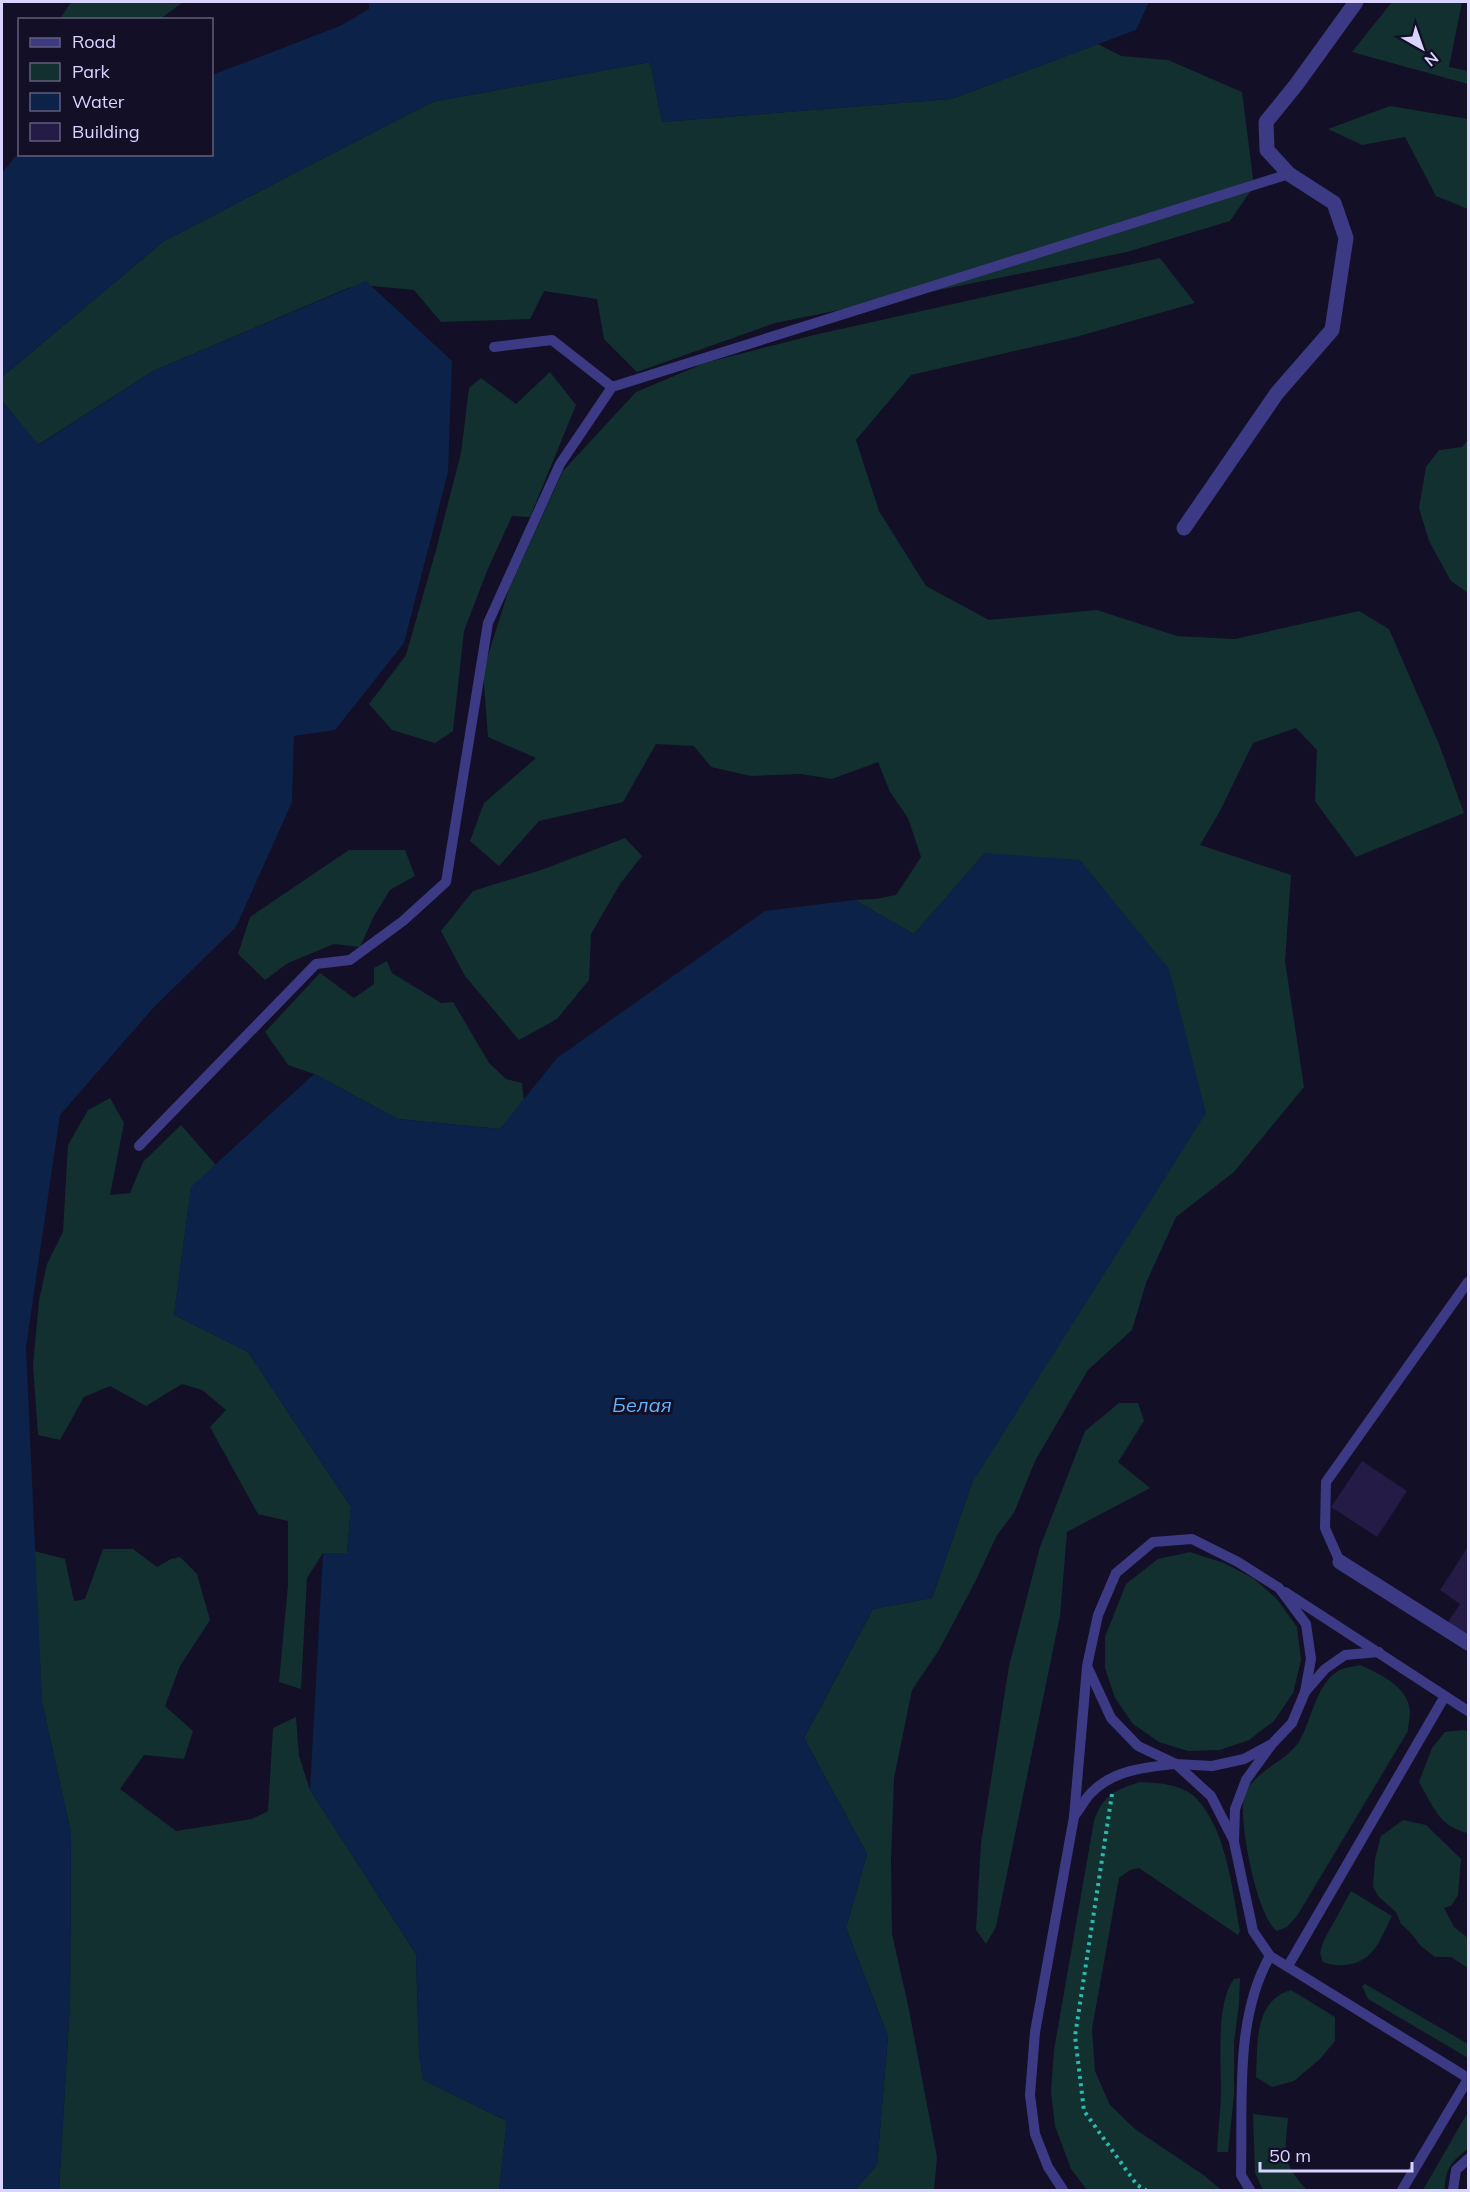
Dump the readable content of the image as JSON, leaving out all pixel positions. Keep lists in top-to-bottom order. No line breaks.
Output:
{"water":["Белая"],"legend":["Road","Park","Water","Building"],"scale_bar":"50 m","north":"bottom right"}
